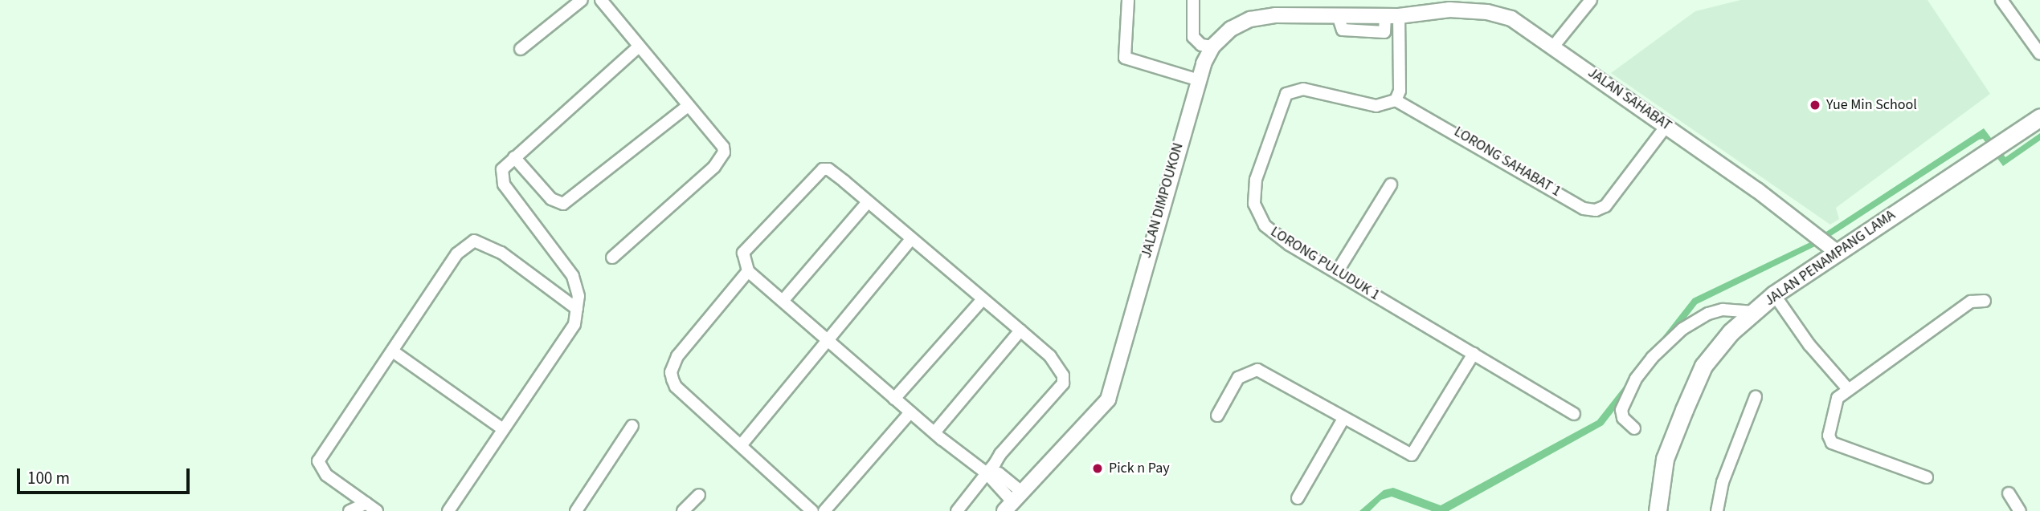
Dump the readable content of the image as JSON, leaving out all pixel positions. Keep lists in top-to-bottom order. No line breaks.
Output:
{"streets":{"main road":["JALAN PENAMPANG LAMA"],"street":["JALAN SAHABAT","LORONG SAHABAT 1","JALAN DIMPOUKON","LORONG PULUDUK 1"]},"crossings":[["JALAN SAHABAT","LORONG SAHABAT 1"],["JALAN SAHABAT","JALAN DIMPOUKON"],["JALAN SAHABAT","JALAN PENAMPANG LAMA"],["LORONG SAHABAT 1","LORONG PULUDUK 1"]],"places":["Yue Min School","Pick n Pay"],"scale_bar":"100 m"}
